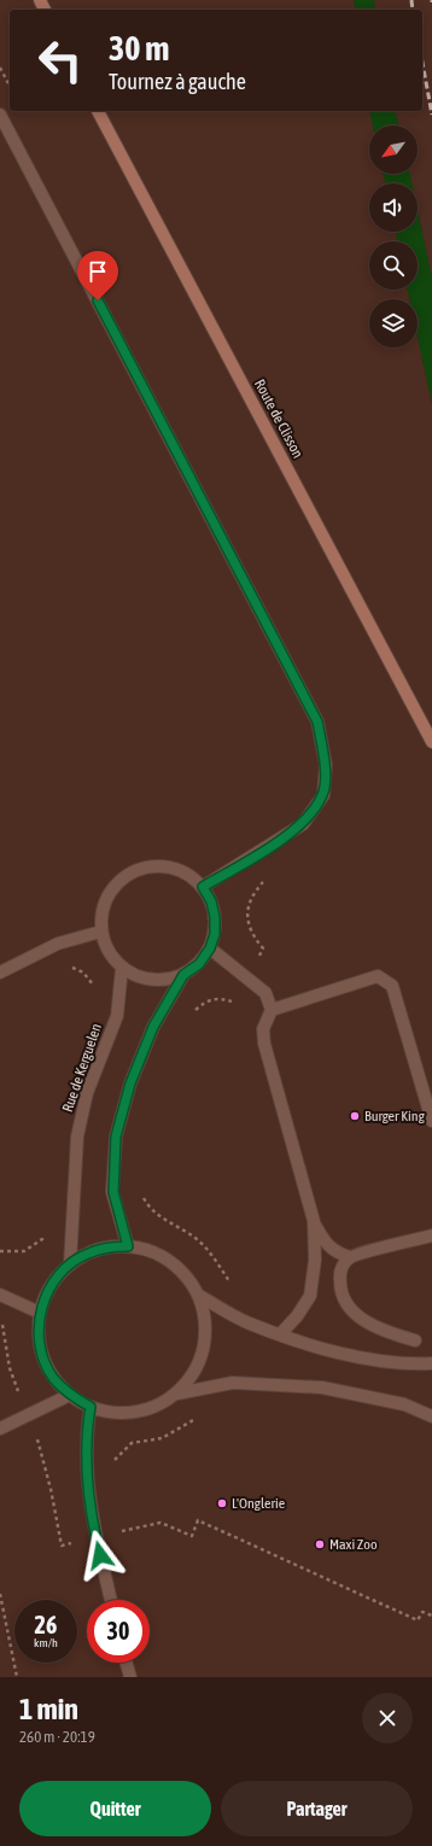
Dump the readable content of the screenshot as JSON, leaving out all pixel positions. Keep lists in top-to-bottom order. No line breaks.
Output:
{"streets":{"main road":["Route de Clisson"],"street":["Rue de Kerguelen"]},"places":["Burger King","L'Onglerie","Maxi Zoo"],"north":"bottom left","page":{"turn":["30 m","Tournez à gauche"],"speed":"26 km/h","limit":"30","heading":["1 min","260 m · 20:19"],"buttons":["Quitter","Partager"]}}
